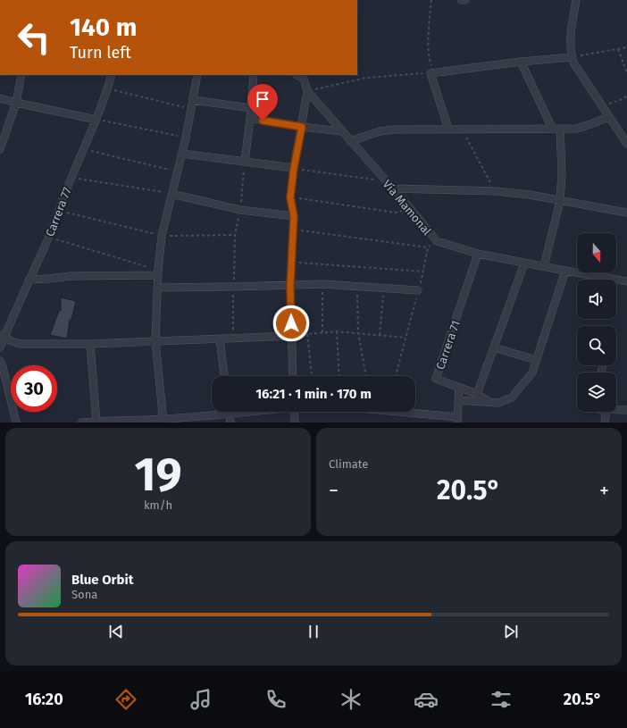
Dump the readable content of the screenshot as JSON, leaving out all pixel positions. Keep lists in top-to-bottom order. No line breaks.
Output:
{"streets":{"street":["Vía Mamonal","Carrera 77","Carrera 71"]},"crossings":[["Vía Mamonal","Carrera 71"]],"north":"bottom","page":{"turn":["140 m","Turn left"],"limit":"30","trip":"16:21 · 1 min · 170 m","tile":[["19","km/h"],"Climate"],"heat":["−","20.5°","+"],"song":["Blue Orbit","Sona"],"tabs":["16:20","20.5°"]}}
